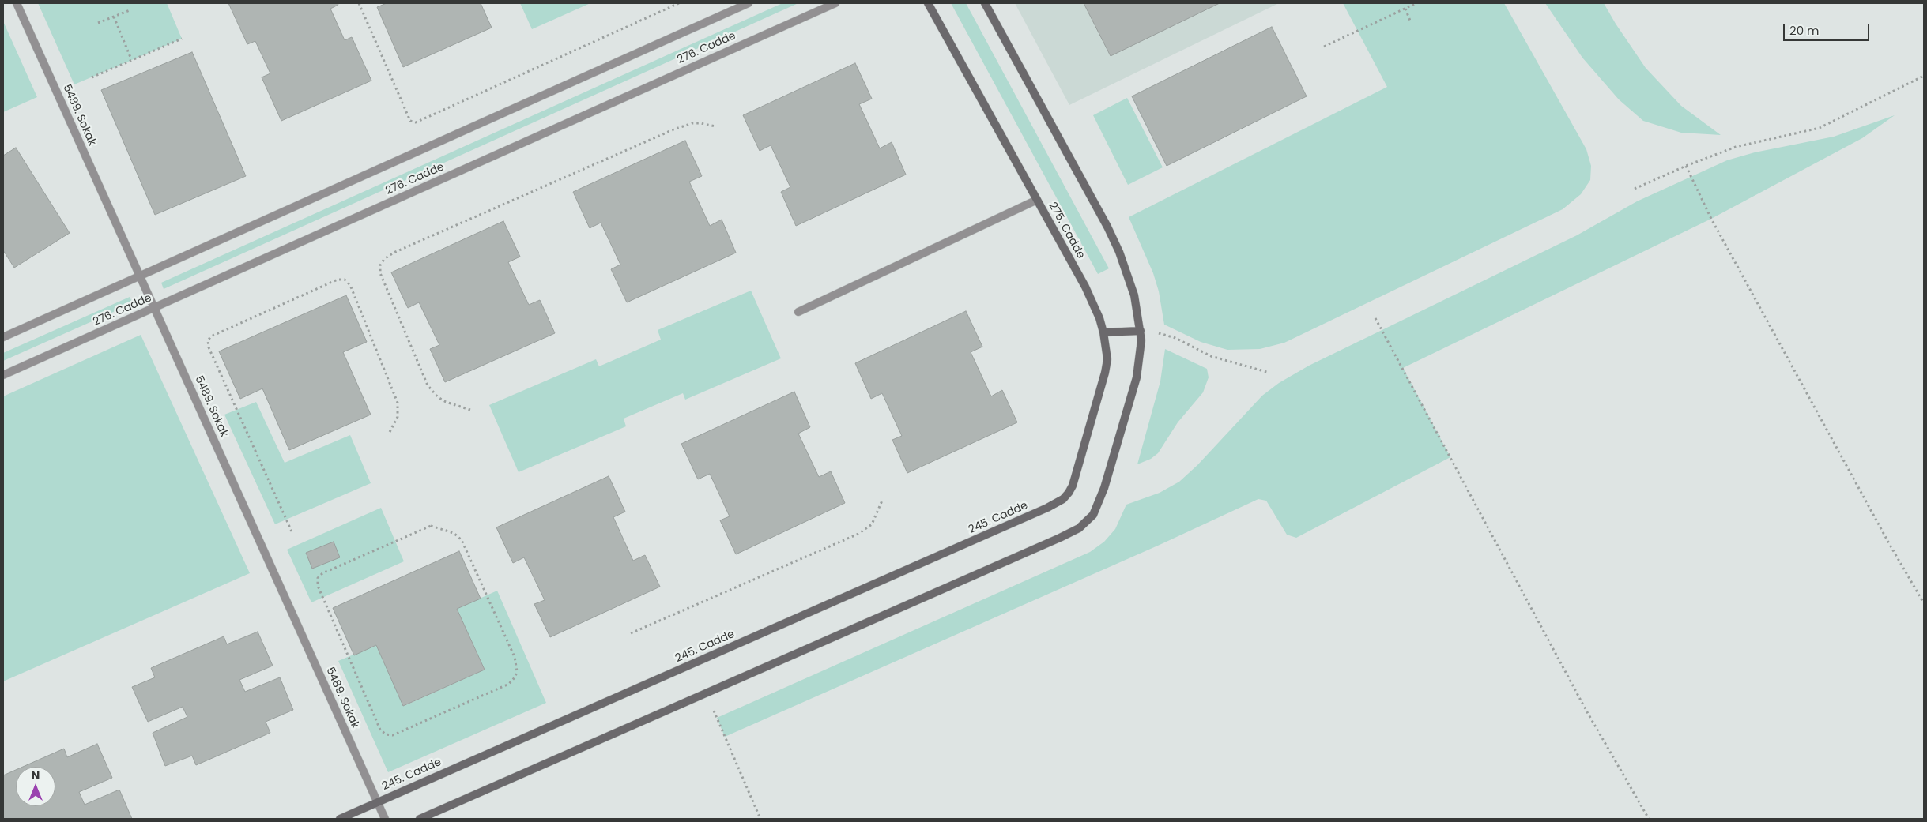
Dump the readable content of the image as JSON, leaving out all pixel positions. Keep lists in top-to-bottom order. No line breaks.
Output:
{"streets":{"street":["276. Cadde","5489. Sokak","275. Cadde","245. Cadde"]},"crossings":[["276. Cadde","5489. Sokak"],["5489. Sokak","245. Cadde"],["275. Cadde","245. Cadde"]],"scale_bar":"20 m","north":"top"}
